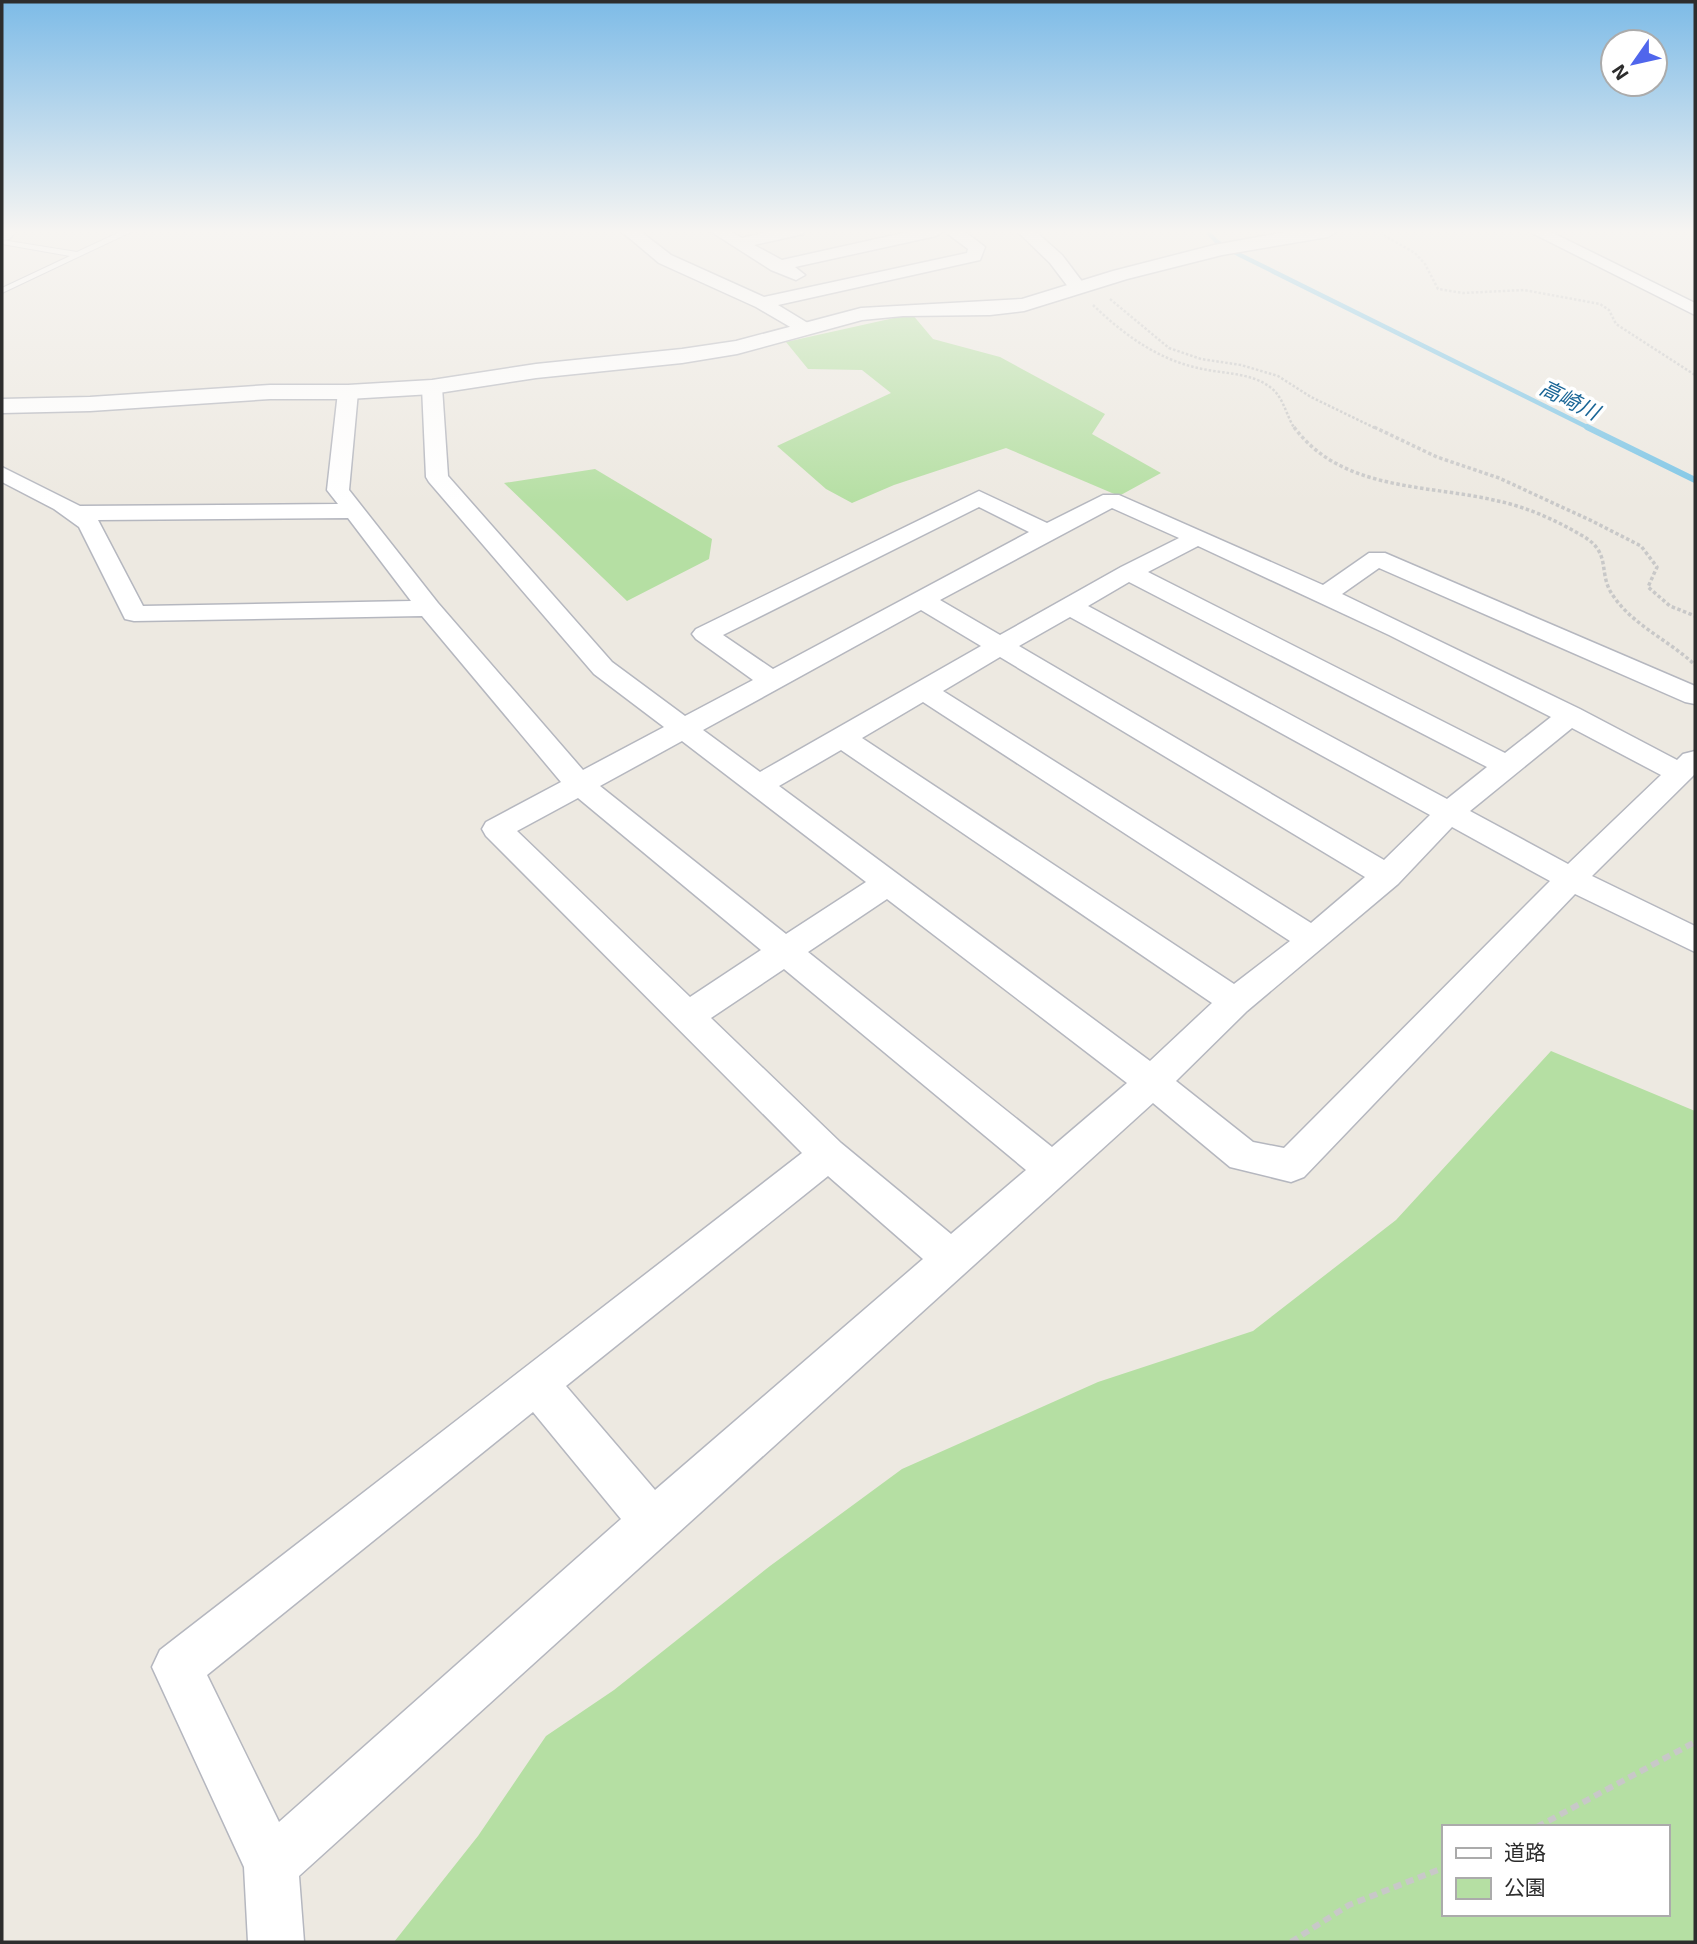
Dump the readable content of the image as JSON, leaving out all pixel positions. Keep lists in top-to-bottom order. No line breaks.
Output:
{"water":["高崎川"],"legend":["道路","公園"],"north":"bottom left"}
